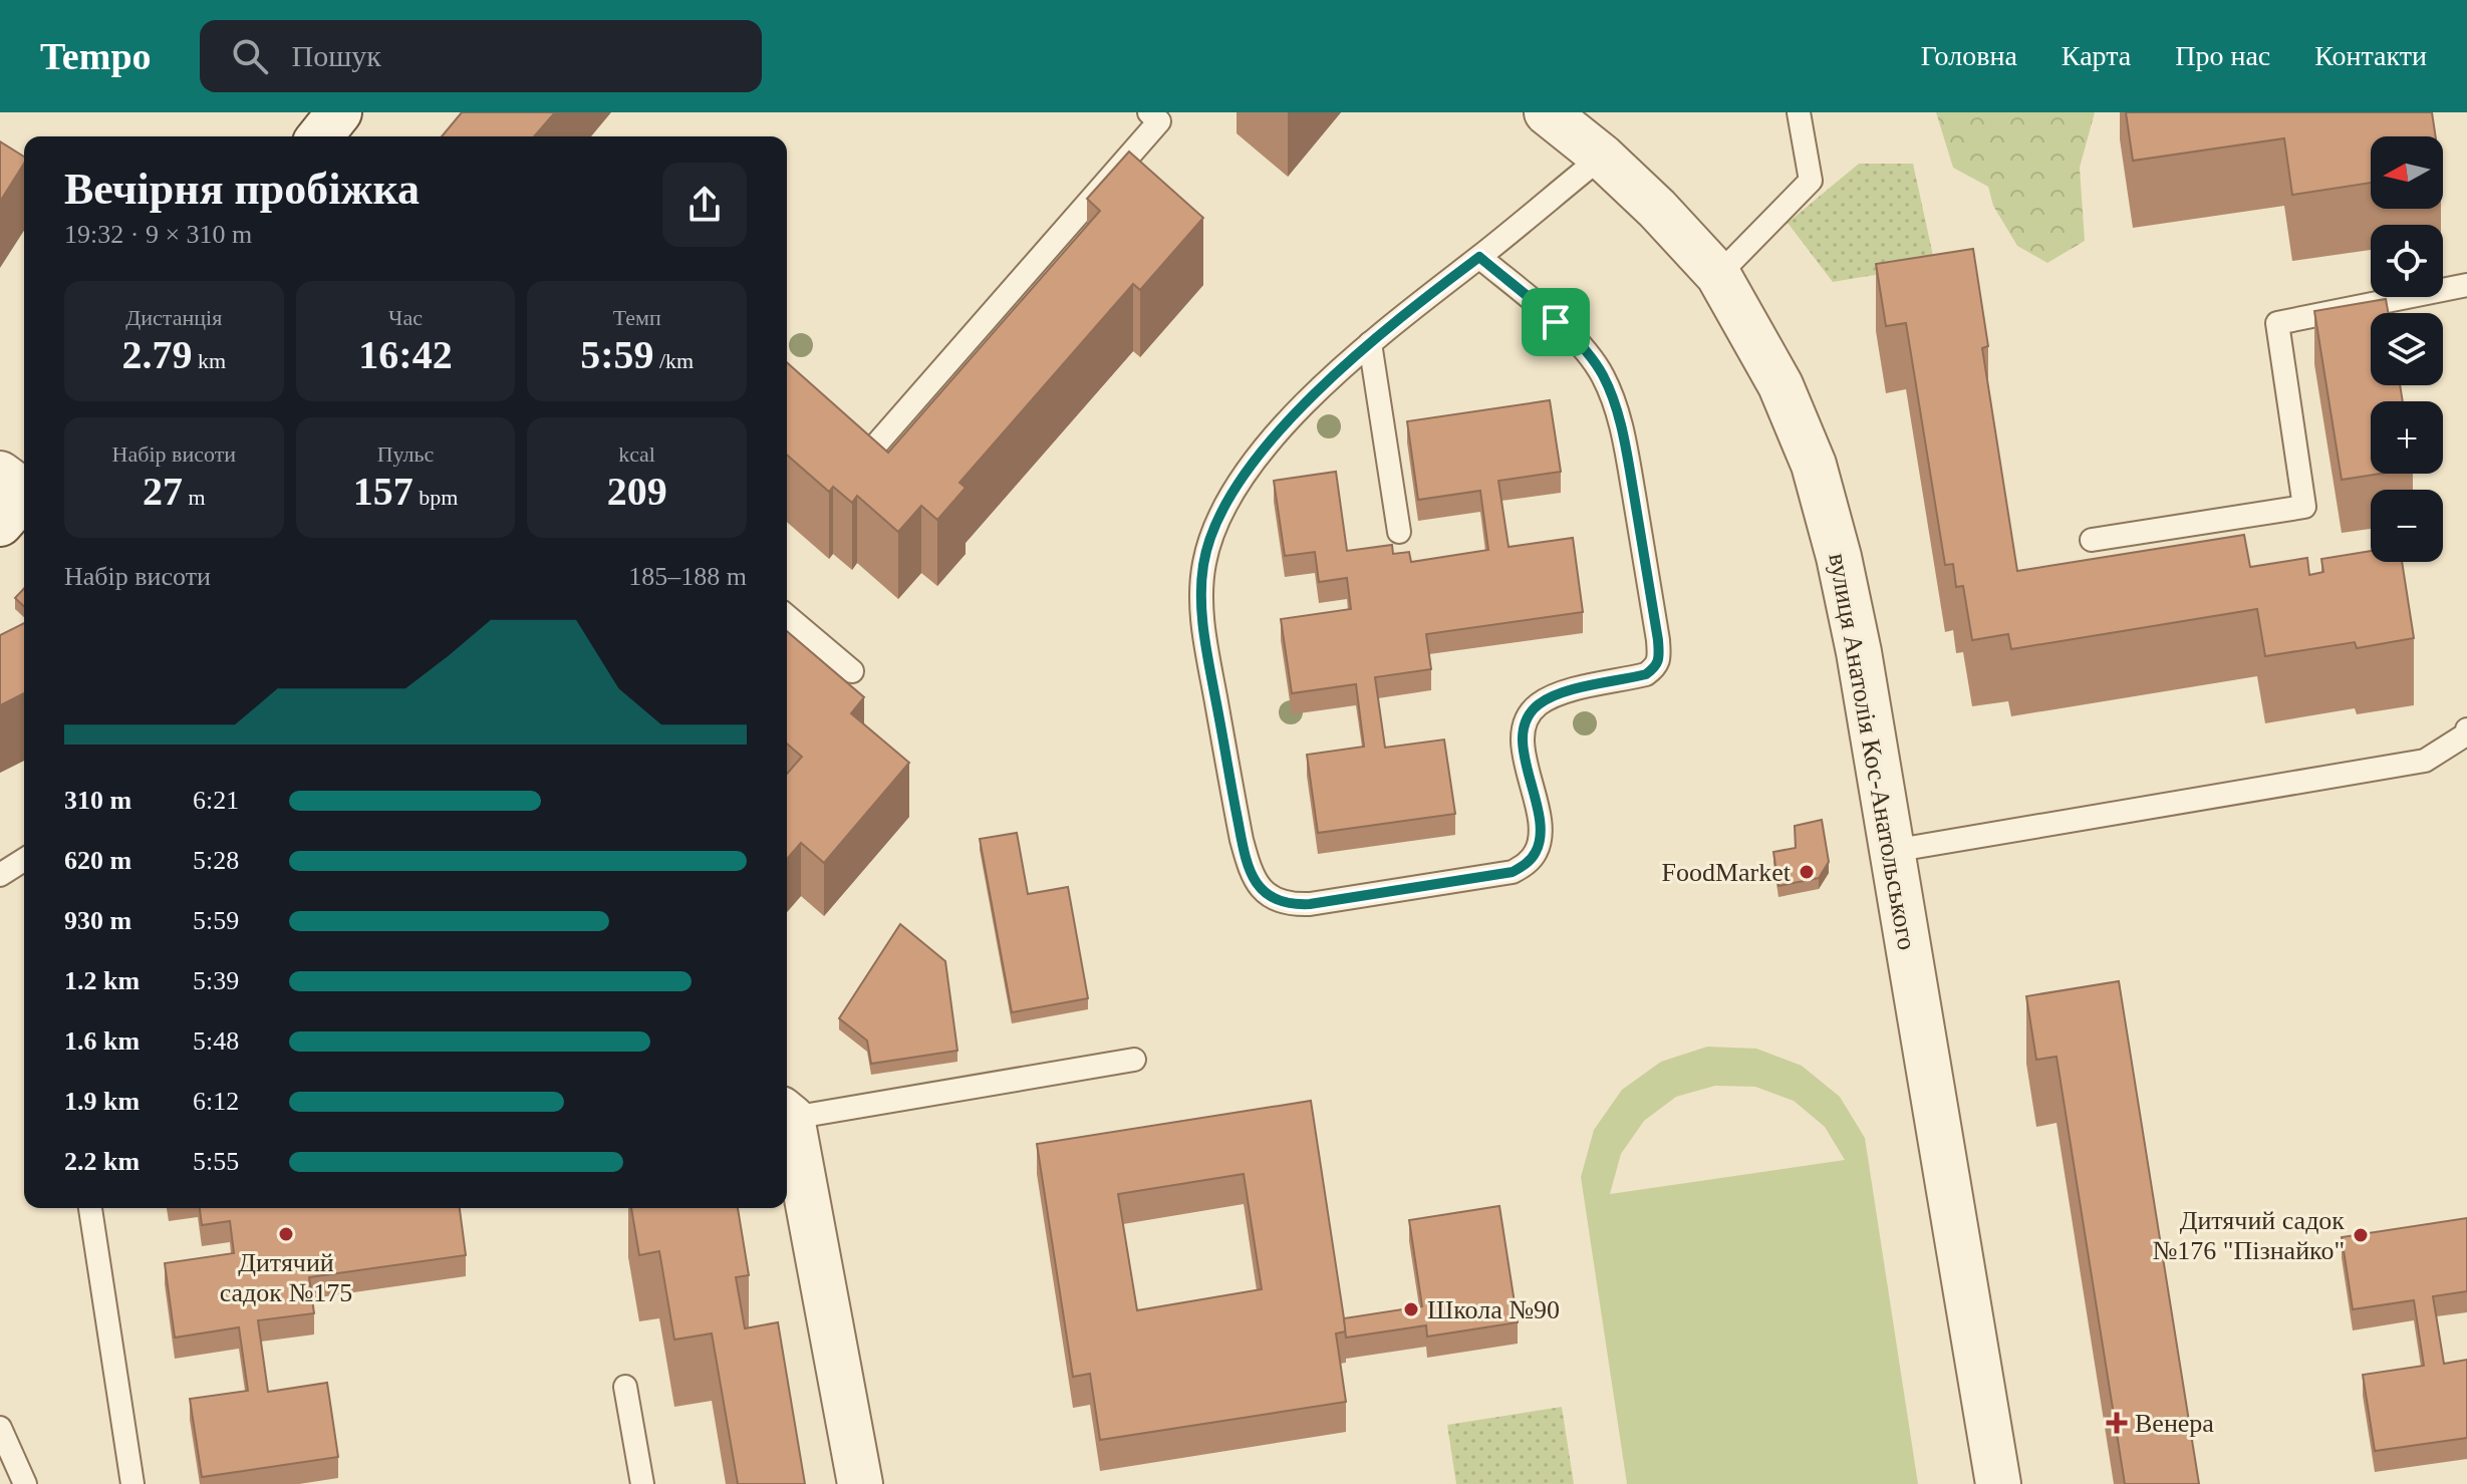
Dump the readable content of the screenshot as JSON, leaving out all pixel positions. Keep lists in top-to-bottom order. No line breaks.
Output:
{"streets":{"street":["вулиця Анатолія Кос-Анатольського"]},"places":{"other":["FoodMarket","Дитячий садок №175","Дитячий садок №176 \"Пізнайко\"","Школа №90"],"health":["Венера"]},"north":"left","page":{"header":"Tempo","search":"Пошук","nav":["Головна","Карта","Про нас","Контакти"],"map_buttons":["+","−"],"heading":["Вечірня пробіжка","19:32 · 9 × 310 m"],"stats":[["Дистанція","2.79 km"],["Час","16:42"],["Темп","5:59 /km"],["Набір висоти","27 m"],["Пульс","157 bpm"],["kcal","209"]],"chart":["Набір висоти","185–188 m"],"list":[{"name":"310 m","note":"6:21"},{"name":"620 m","note":"5:28"},{"name":"930 m","note":"5:59"},{"name":"1.2 km","note":"5:39"},{"name":"1.6 km","note":"5:48"},{"name":"1.9 km","note":"6:12"},{"name":"2.2 km","note":"5:55"}]}}
